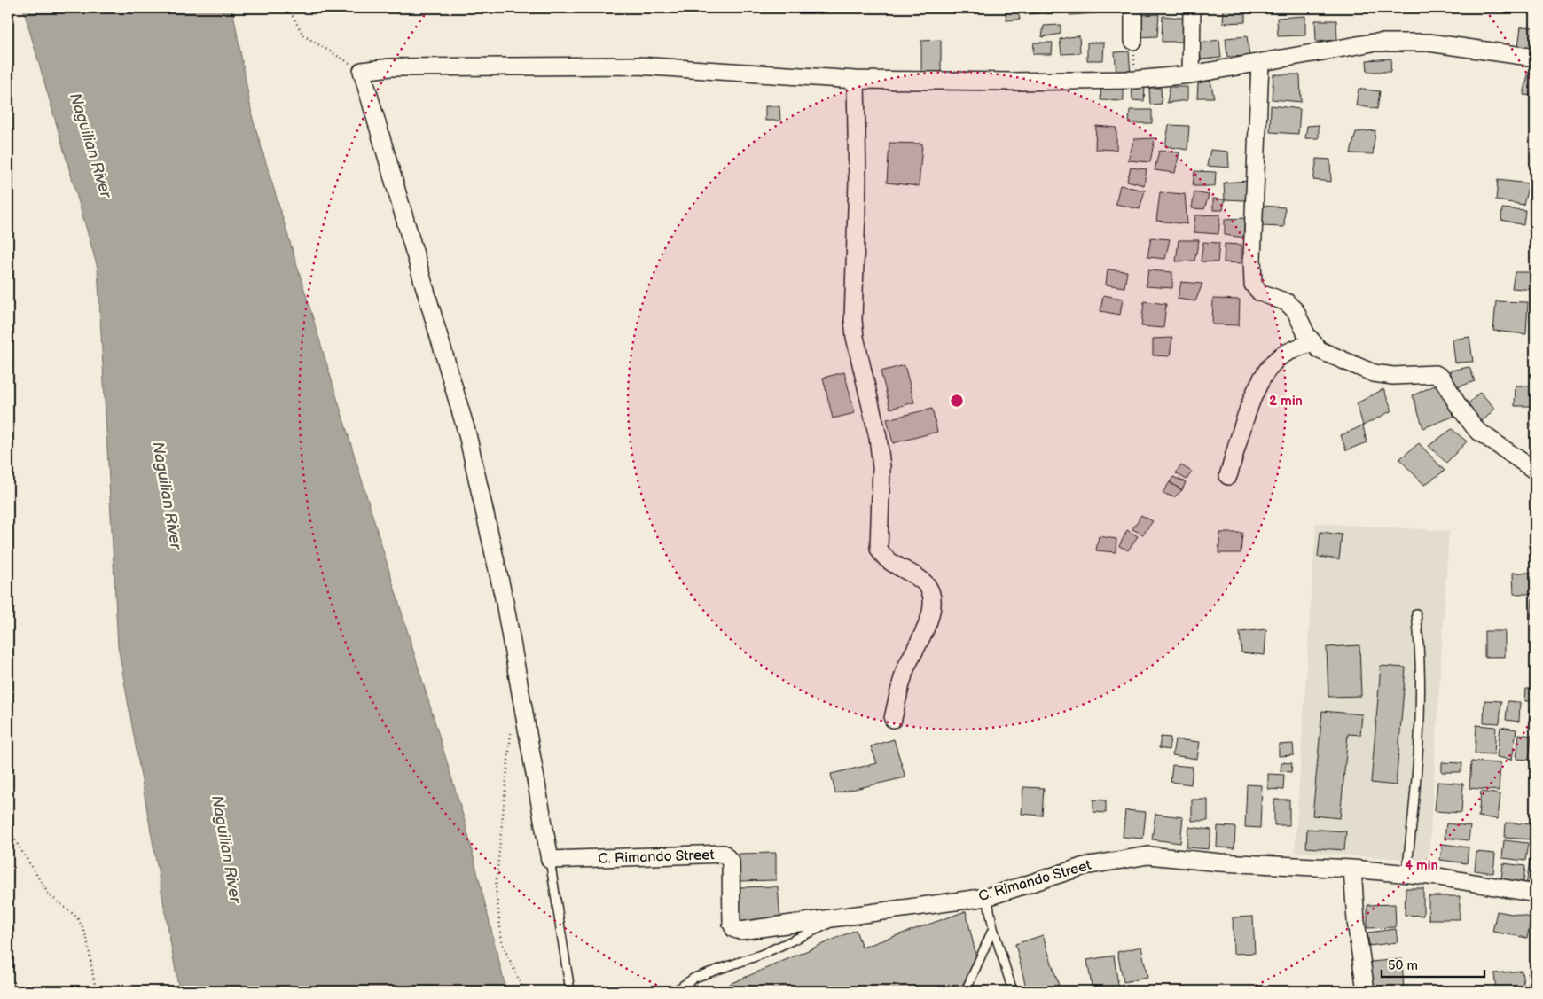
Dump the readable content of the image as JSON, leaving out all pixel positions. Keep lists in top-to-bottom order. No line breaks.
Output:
{"streets":{"street":["C. Rimando Street"]},"water":["Naguilian River"],"scale_bar":"50 m","rings":["2 min","4 min"]}
